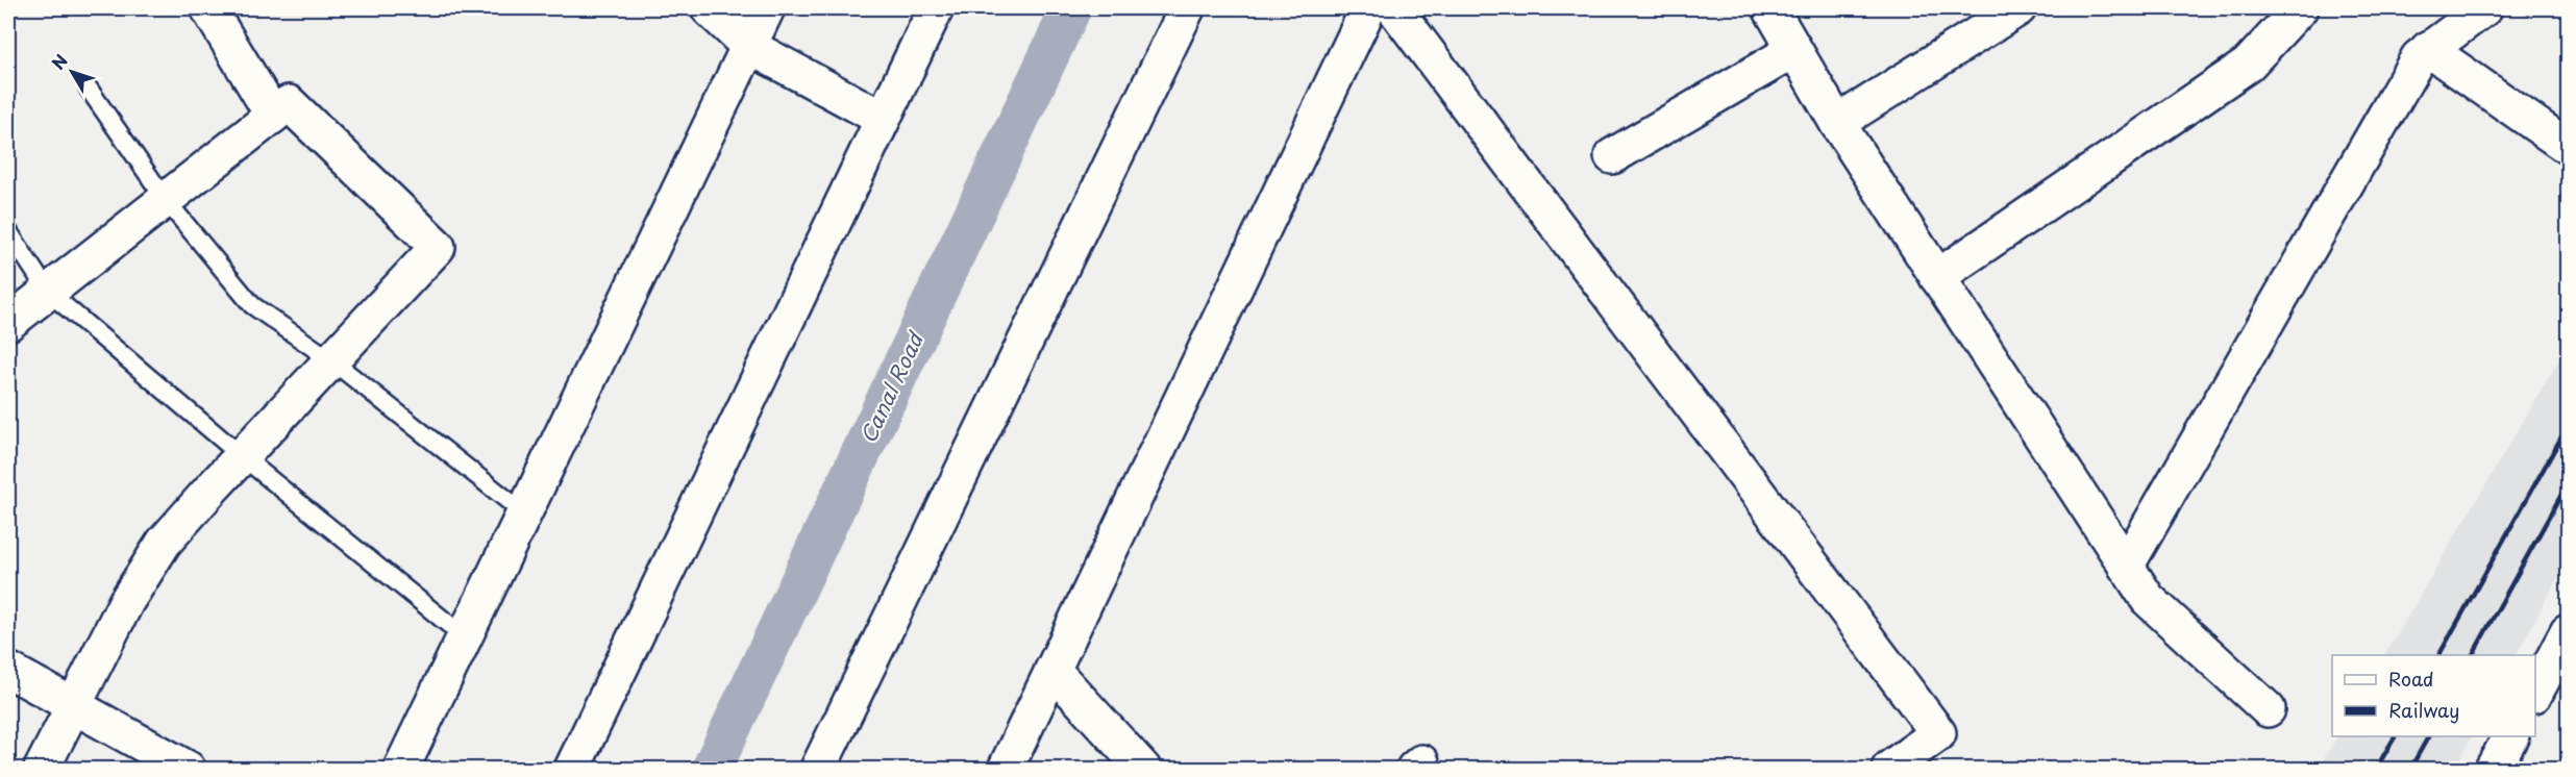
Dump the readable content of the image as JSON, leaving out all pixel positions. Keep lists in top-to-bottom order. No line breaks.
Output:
{"water":["Canal Road"],"legend":["Road","Railway"],"north":"top left"}
